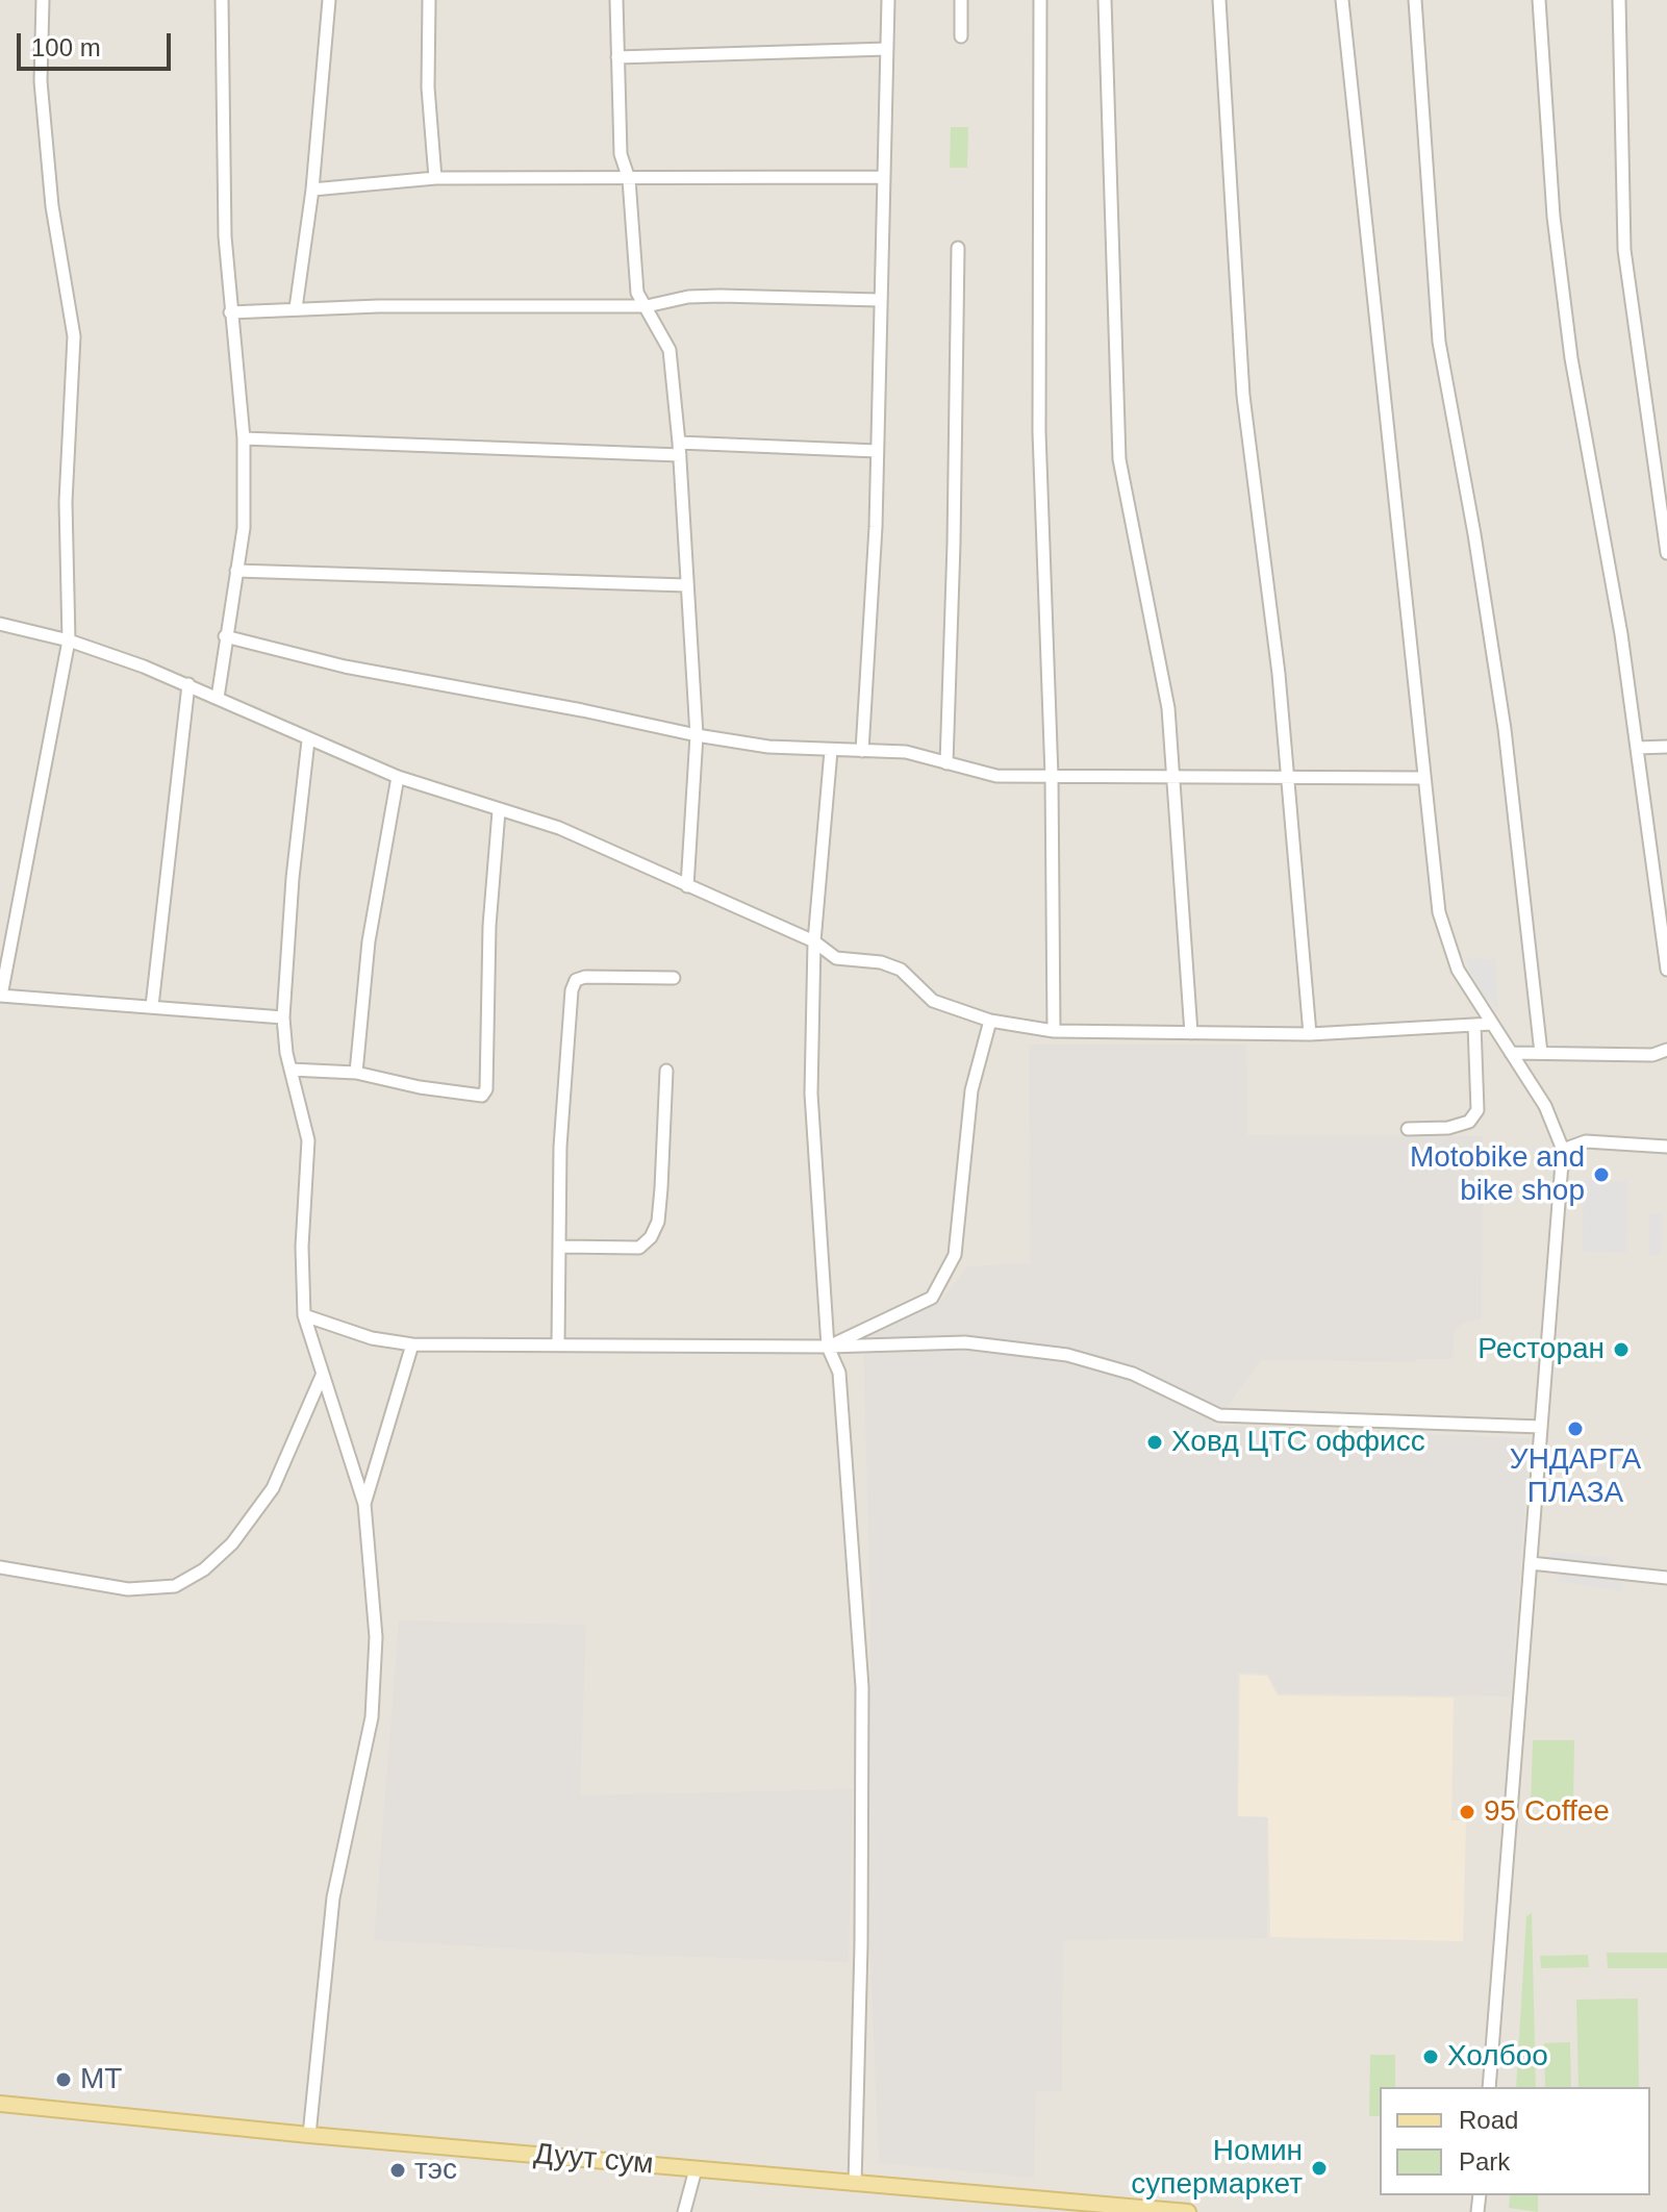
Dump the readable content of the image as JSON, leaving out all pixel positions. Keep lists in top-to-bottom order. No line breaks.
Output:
{"streets":{"main road":["Дуут сум"]},"places":["Motobike and bike shop","Ресторан","УНДАРГА ПЛАЗА","Ховд ЦТС оффисс","95 Coffee","Холбоо","MT","Номин супермаркет","тэс"],"legend":["Road","Park"],"scale_bar":"100 m"}
